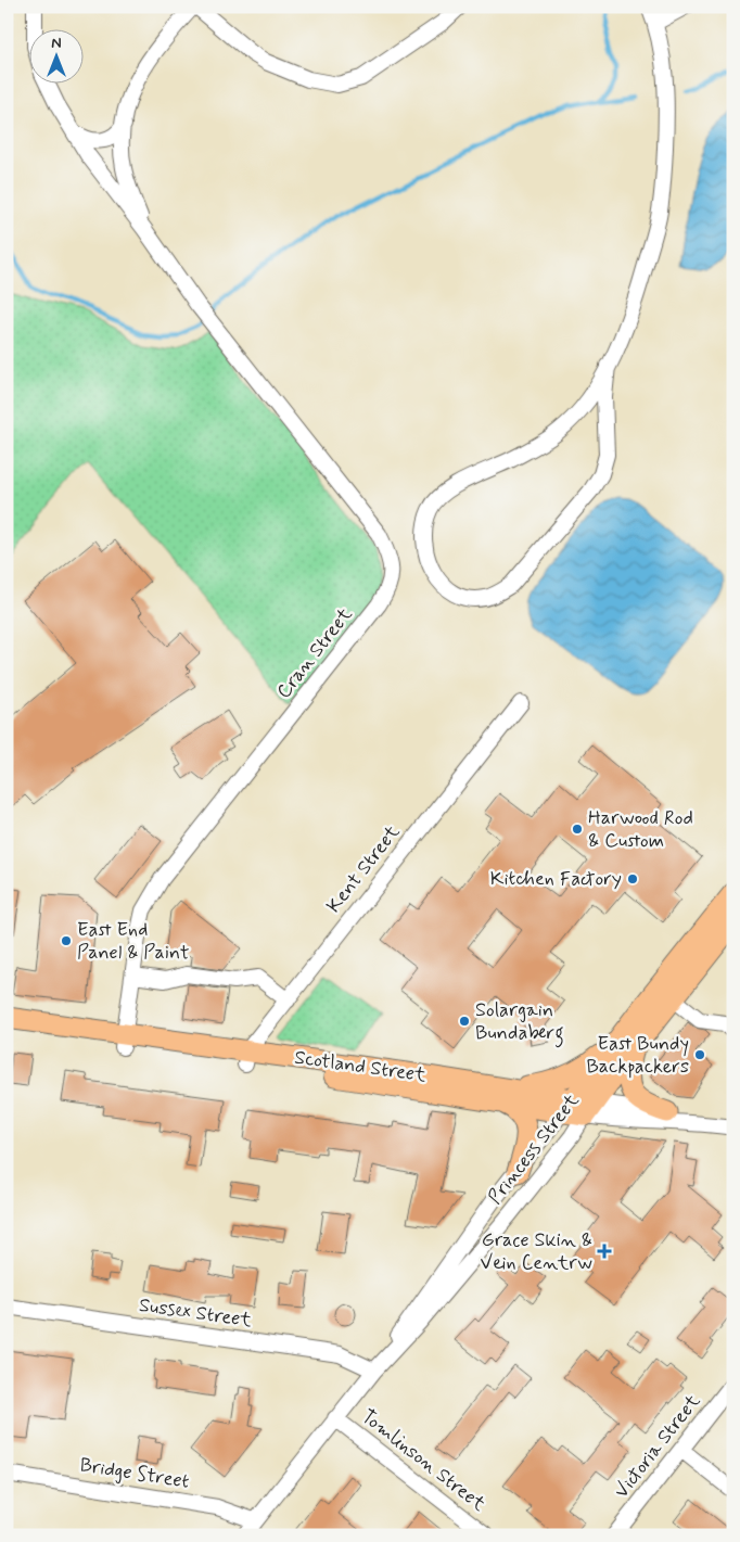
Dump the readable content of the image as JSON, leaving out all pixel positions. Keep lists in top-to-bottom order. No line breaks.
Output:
{"streets":{"main road":["Scotland Street","Princess Street"],"street":["Cran Street","Kent Street","Sussex Street","Victoria Street","Tomlinson Street","Bridge Street"]},"crossings":[["Cran Street","Scotland Street"],["Kent Street","Scotland Street"],["Scotland Street","Princess Street"],["Princess Street","Sussex Street"],["Princess Street","Tomlinson Street"],["Princess Street","Bridge Street"]],"places":{"other":["Harwood Rod & Custom","Kitchen Factory","East End Panel & Paint","Solargain Bundaberg","East Bundy Backpackers"],"health":["Grace Skin & Vein Centrw"]},"north":"top"}
